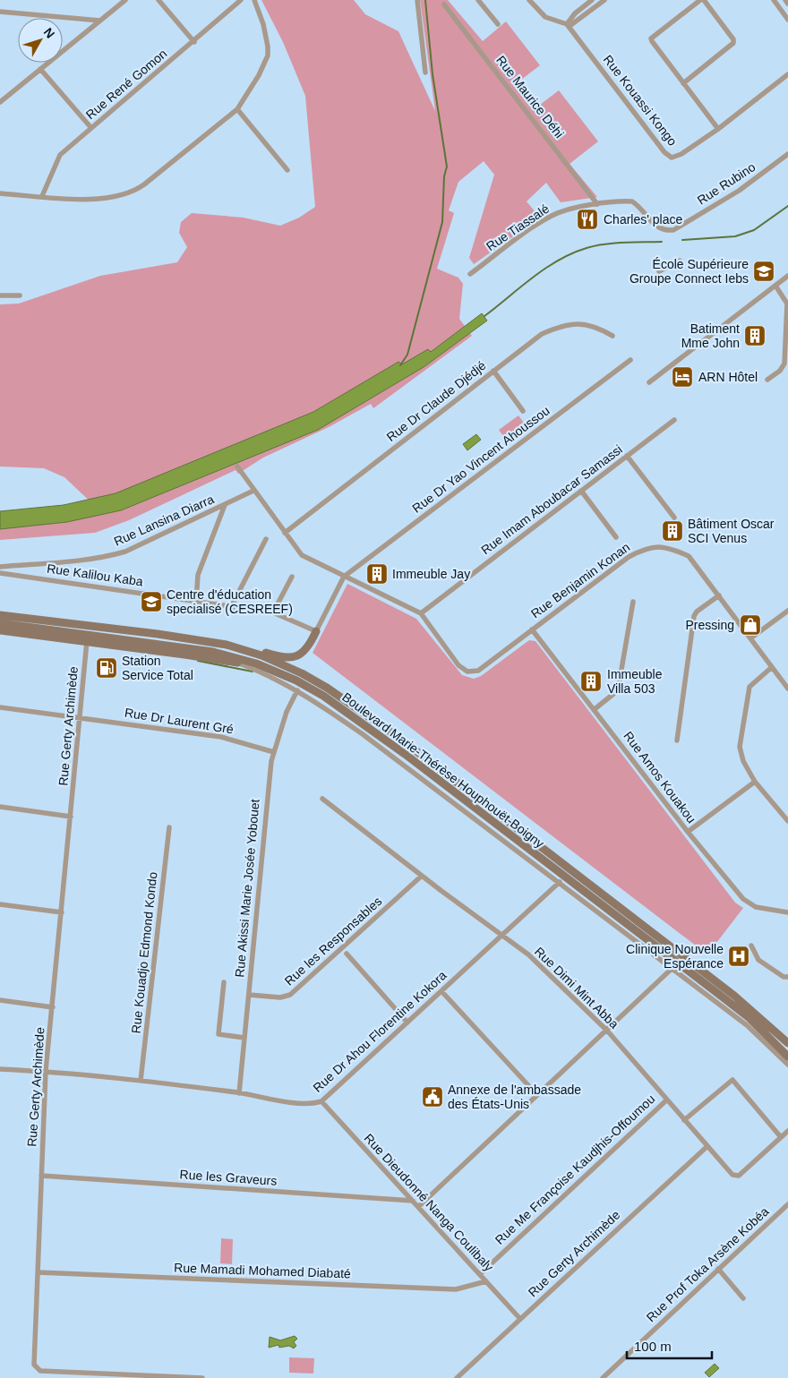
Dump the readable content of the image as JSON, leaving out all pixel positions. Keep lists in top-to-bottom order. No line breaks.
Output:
{"streets":{"main road":["Boulevard Marie-Thérèse Houphouët-Boigny"],"street":["Rue René Gomon","Rue Maurice Déhi","Rue Kouassi Kongo","Rue Rubino","Rue Tiassalé","Rue Dr Claude Djédjé","Rue Dr Yao Vincent Ahoussou","Rue Imam Aboubacar Samassi","Rue Lansina Diarra","Rue Kalilou Kaba","Rue Benjamin Konan","Rue Dr Laurent Gré","Rue Gerty Archimède","Rue Amos Kouakou","Rue Akissi Marie Josée Yobouet","Rue les Responsables","Rue Kouadjo Edmond Kondo","Rue Dimi Mint Abba","Rue Dr Ahou Florentine Kokora","Rue Me Françoise Kaudjhis-Offoumou","Rue les Graveurs","Rue Dieudonné Nanga Coulibaly","Rue Prof Toka Arsène Kobéa","Rue Mamadi Mohamed Diabaté"]},"crossings":[["Rue Maurice Déhi","Rue Tiassalé"],["Rue Rubino","Rue Tiassalé"],["Rue Imam Aboubacar Samassi","Rue Benjamin Konan"],["Rue Benjamin Konan","Rue Amos Kouakou"],["Rue Dr Laurent Gré","Rue Gerty Archimède"],["Rue Dr Laurent Gré","Rue Akissi Marie Josée Yobouet"],["Rue Gerty Archimède","Rue Dimi Mint Abba"],["Rue Gerty Archimède","Rue Dr Ahou Florentine Kokora"],["Rue Gerty Archimède","Rue les Graveurs"],["Rue Gerty Archimède","Rue Dieudonné Nanga Coulibaly"],["Rue Gerty Archimède","Rue Mamadi Mohamed Diabaté"],["Rue Akissi Marie Josée Yobouet","Rue les Responsables"],["Rue Akissi Marie Josée Yobouet","Rue Dr Ahou Florentine Kokora"],["Rue les Responsables","Rue Dimi Mint Abba"],["Rue Kouadjo Edmond Kondo","Rue Dr Ahou Florentine Kokora"],["Rue Dimi Mint Abba","Rue Dr Ahou Florentine Kokora"],["Rue Dimi Mint Abba","Rue Me Françoise Kaudjhis-Offoumou"],["Rue Dr Ahou Florentine Kokora","Rue Dieudonné Nanga Coulibaly"],["Rue Me Françoise Kaudjhis-Offoumou","Rue Dieudonné Nanga Coulibaly"],["Rue les Graveurs","Rue Dieudonné Nanga Coulibaly"],["Rue Dieudonné Nanga Coulibaly","Rue Mamadi Mohamed Diabaté"]],"places":{"restaurant":["Charles' place"],"school or university":["École Supérieure Groupe Connect Iebs","Centre d'éducation specialisé (CESREEF)"],"building":["Batiment Mme John","Bâtiment Oscar SCI Venus","Immeuble Jay","Immeuble Villa 503"],"hotel":["ARN Hôtel"],"shop":["Pressing"],"fuel station":["Station Service Total"],"hospital":["Clinique Nouvelle Espérance"],"public building":["Annexe de l'ambassade des États-Unis"]},"scale_bar":"100 m","north":"top right"}
